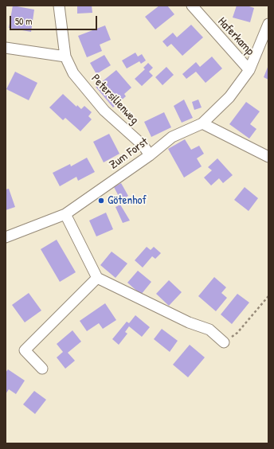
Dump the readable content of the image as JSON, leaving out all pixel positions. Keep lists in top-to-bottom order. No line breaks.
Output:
{"streets":{"street":["Haferkamp","Petersilienweg","Zum Forst"]},"crossings":[["Haferkamp","Zum Forst"],["Petersilienweg","Zum Forst"]],"places":["Götenhof"],"scale_bar":"50 m"}
